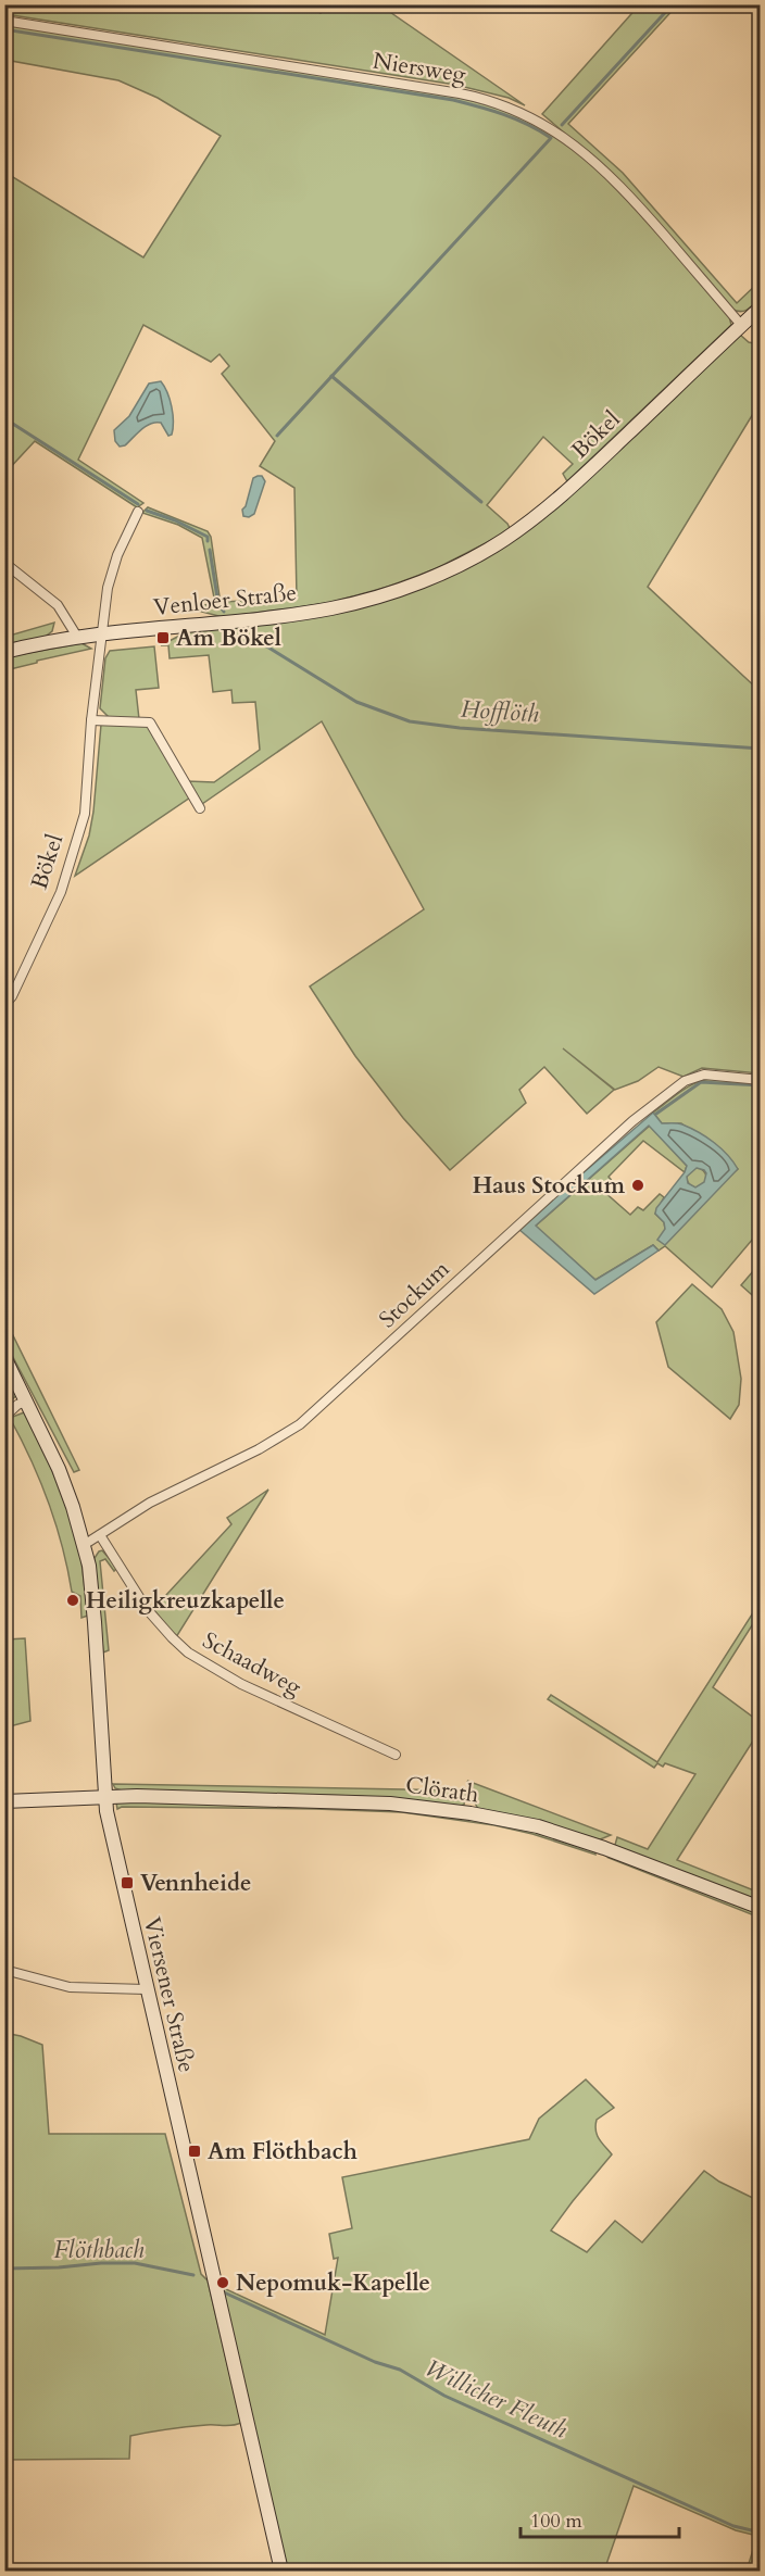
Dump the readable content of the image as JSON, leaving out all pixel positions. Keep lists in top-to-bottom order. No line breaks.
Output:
{"streets":{"main road":["Bökel","Venloer Straße","Clörath","Viersener Straße"],"street":["Niersweg","Stockum","Schaadweg"]},"crossings":[["Niersweg","Bökel"],["Bökel","Venloer Straße"],["Stockum","Schaadweg"],["Stockum","Viersener Straße"],["Clörath","Viersener Straße"]],"water":["Hofflöth","Flöthbach","Willicher Fleuth"],"places":{"transit":["Am Bökel","Vennheide","Am Flöthbach"],"other":["Haus Stockum","Heiligkreuzkapelle","Nepomuk-Kapelle"]},"scale_bar":"100 m"}
